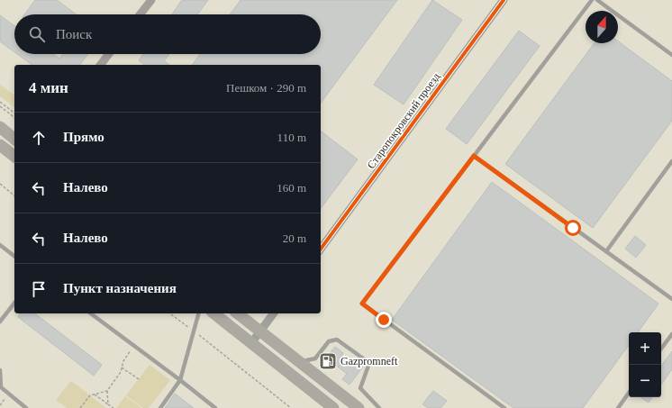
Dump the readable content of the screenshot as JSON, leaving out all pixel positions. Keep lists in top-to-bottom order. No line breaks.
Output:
{"streets":{"street":["Старопокровский проезд"]},"places":{"fuel station":["Gazpromneft"]},"north":"top","page":{"search":"Поиск","heading":["4 мин","Пешком · 290 m"],"list":[["Прямо","110 m"],["Налево","160 m"],["Налево","20 m"],"Пункт назначения"],"map_buttons":["+","−"]}}
